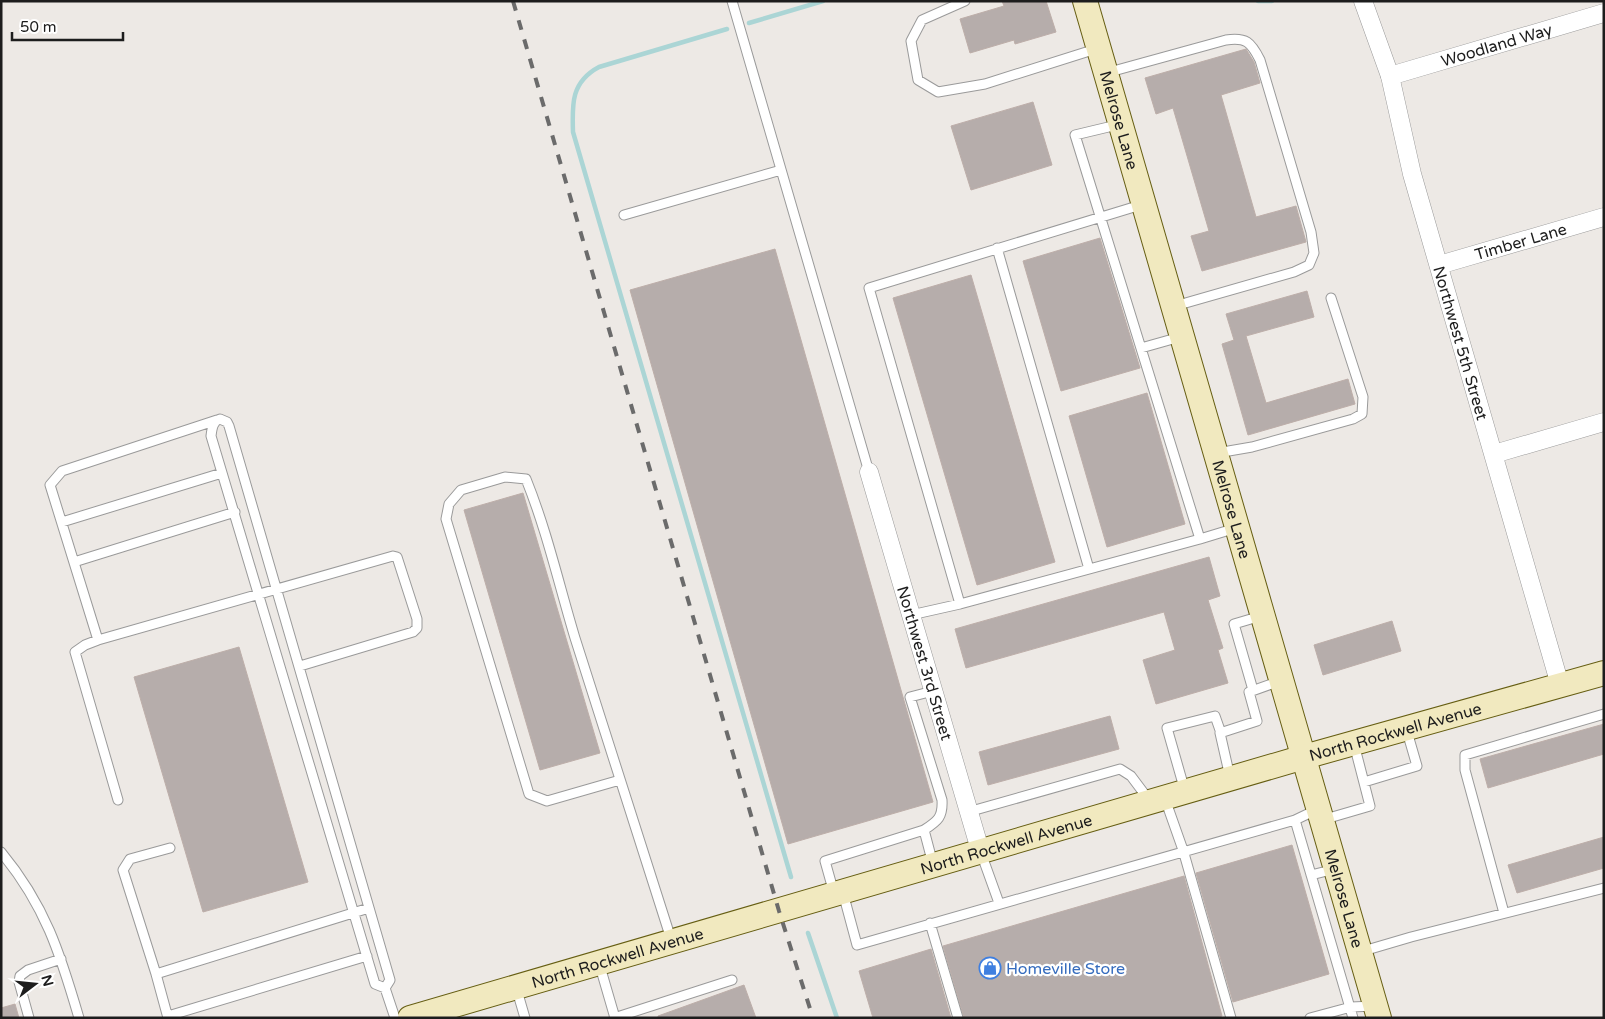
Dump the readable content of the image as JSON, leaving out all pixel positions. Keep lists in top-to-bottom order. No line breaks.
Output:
{"streets":{"main road":["Melrose Lane","North Rockwell Avenue"],"street":["Woodland Way","Timber Lane","Northwest 5th Street","Northwest 3rd Street"]},"crossings":[["Woodland Way","Northwest 5th Street"],["Melrose Lane","North Rockwell Avenue"],["Timber Lane","Northwest 5th Street"],["Northwest 5th Street","North Rockwell Avenue"],["Northwest 3rd Street","North Rockwell Avenue"]],"places":{"shop":["Homeville Store"]},"scale_bar":"50 m","north":"right"}
